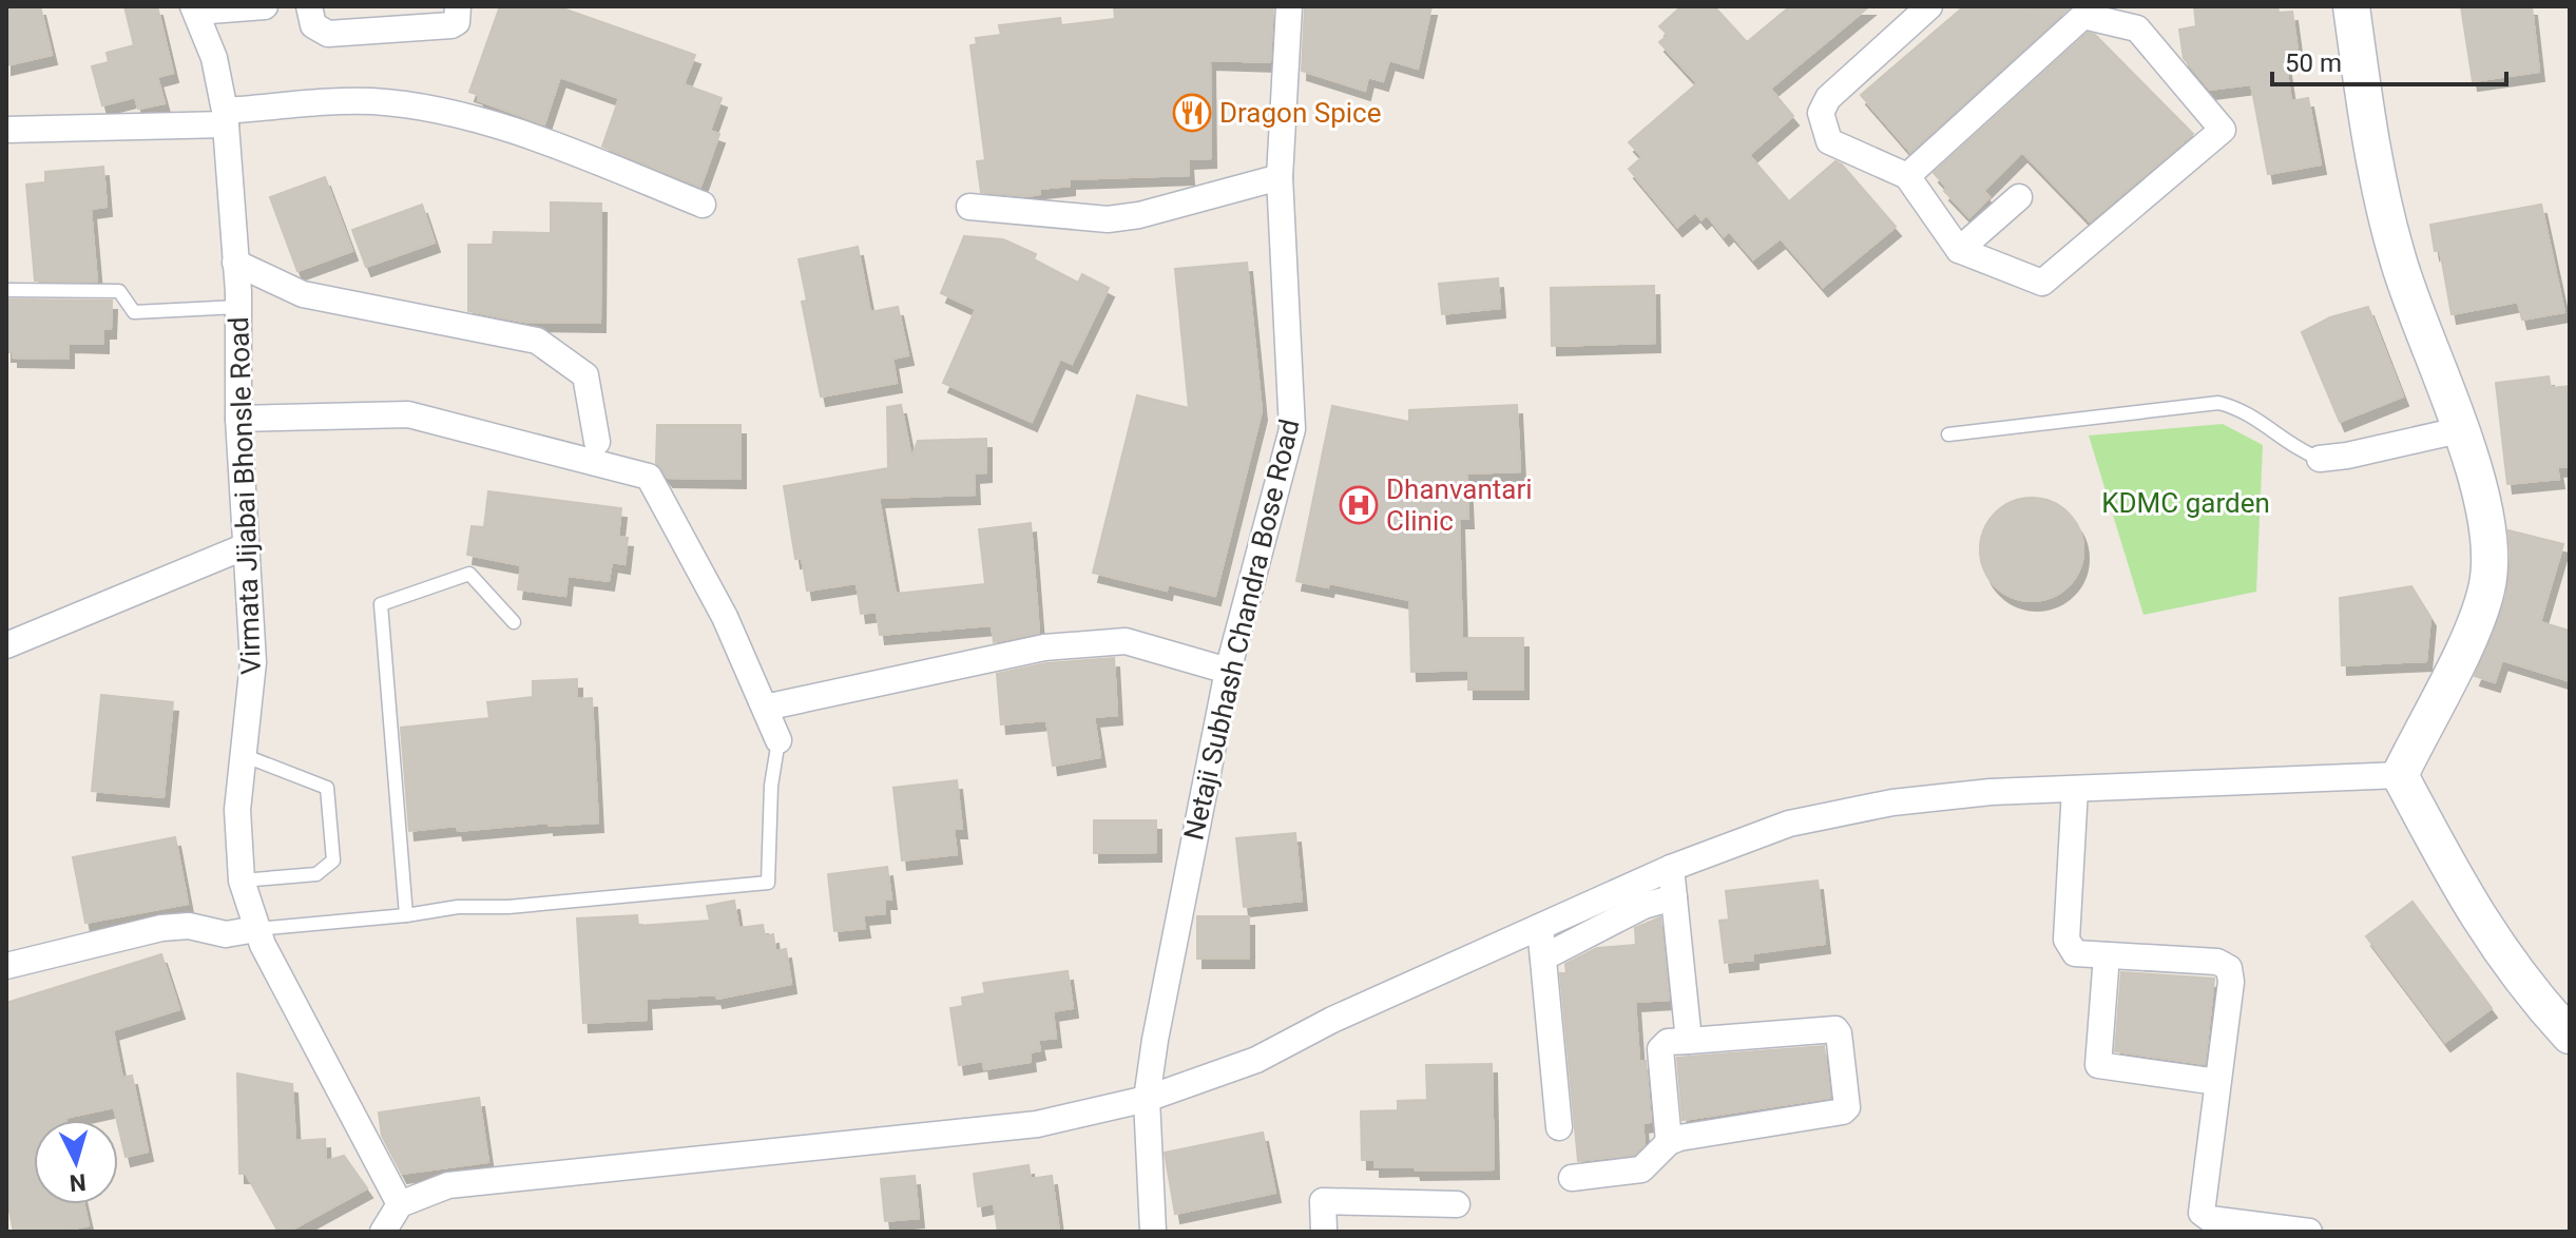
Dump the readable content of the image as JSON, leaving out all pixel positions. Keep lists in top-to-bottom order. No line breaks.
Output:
{"streets":{"street":["Virmata Jijabai Bhonsle Road","Netaji Subhash Chandra Bose Road"]},"parks":["KDMC garden"],"places":{"restaurant":["Dragon Spice"],"hospital":["Dhanvantari Clinic"]},"scale_bar":"50 m","north":"bottom"}
